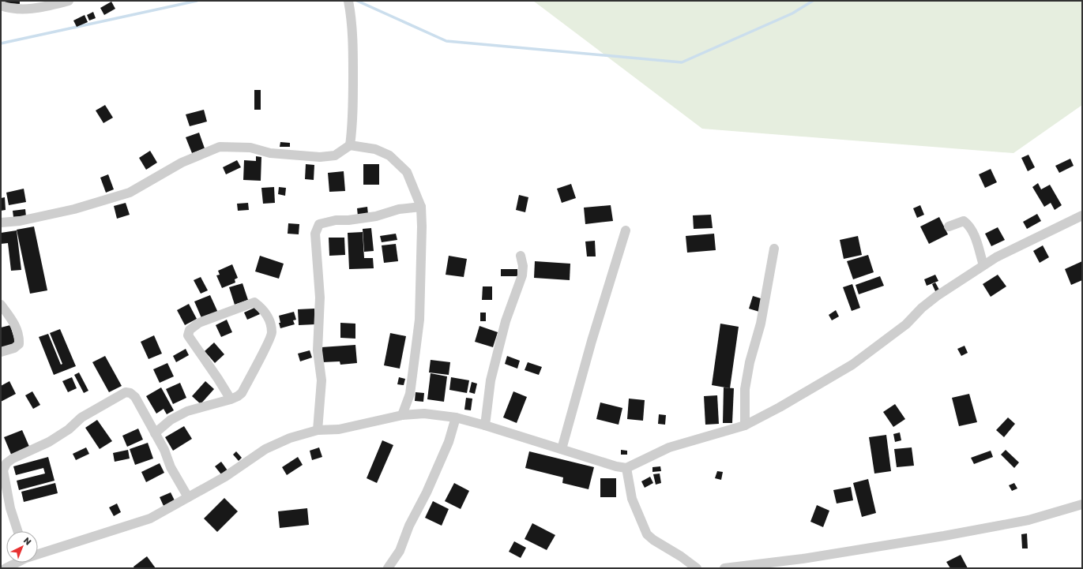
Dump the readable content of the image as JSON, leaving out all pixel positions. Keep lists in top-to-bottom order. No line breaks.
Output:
{"north":"top right"}
